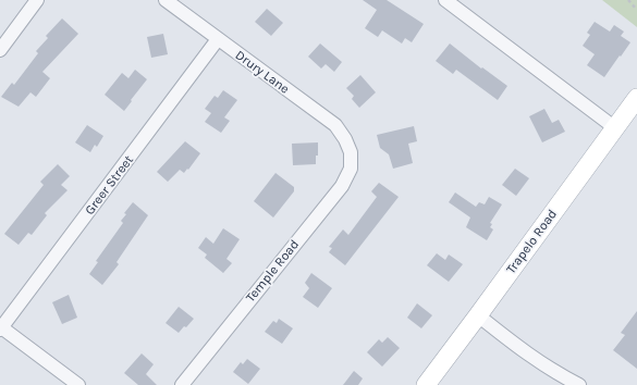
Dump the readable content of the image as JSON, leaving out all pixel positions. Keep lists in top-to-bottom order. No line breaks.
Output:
{"streets":{"main road":["Trapelo Road"],"street":["Drury Lane","Greer Street","Temple Road"]},"crossings":[["Drury Lane","Greer Street"],["Drury Lane","Temple Road"]]}
